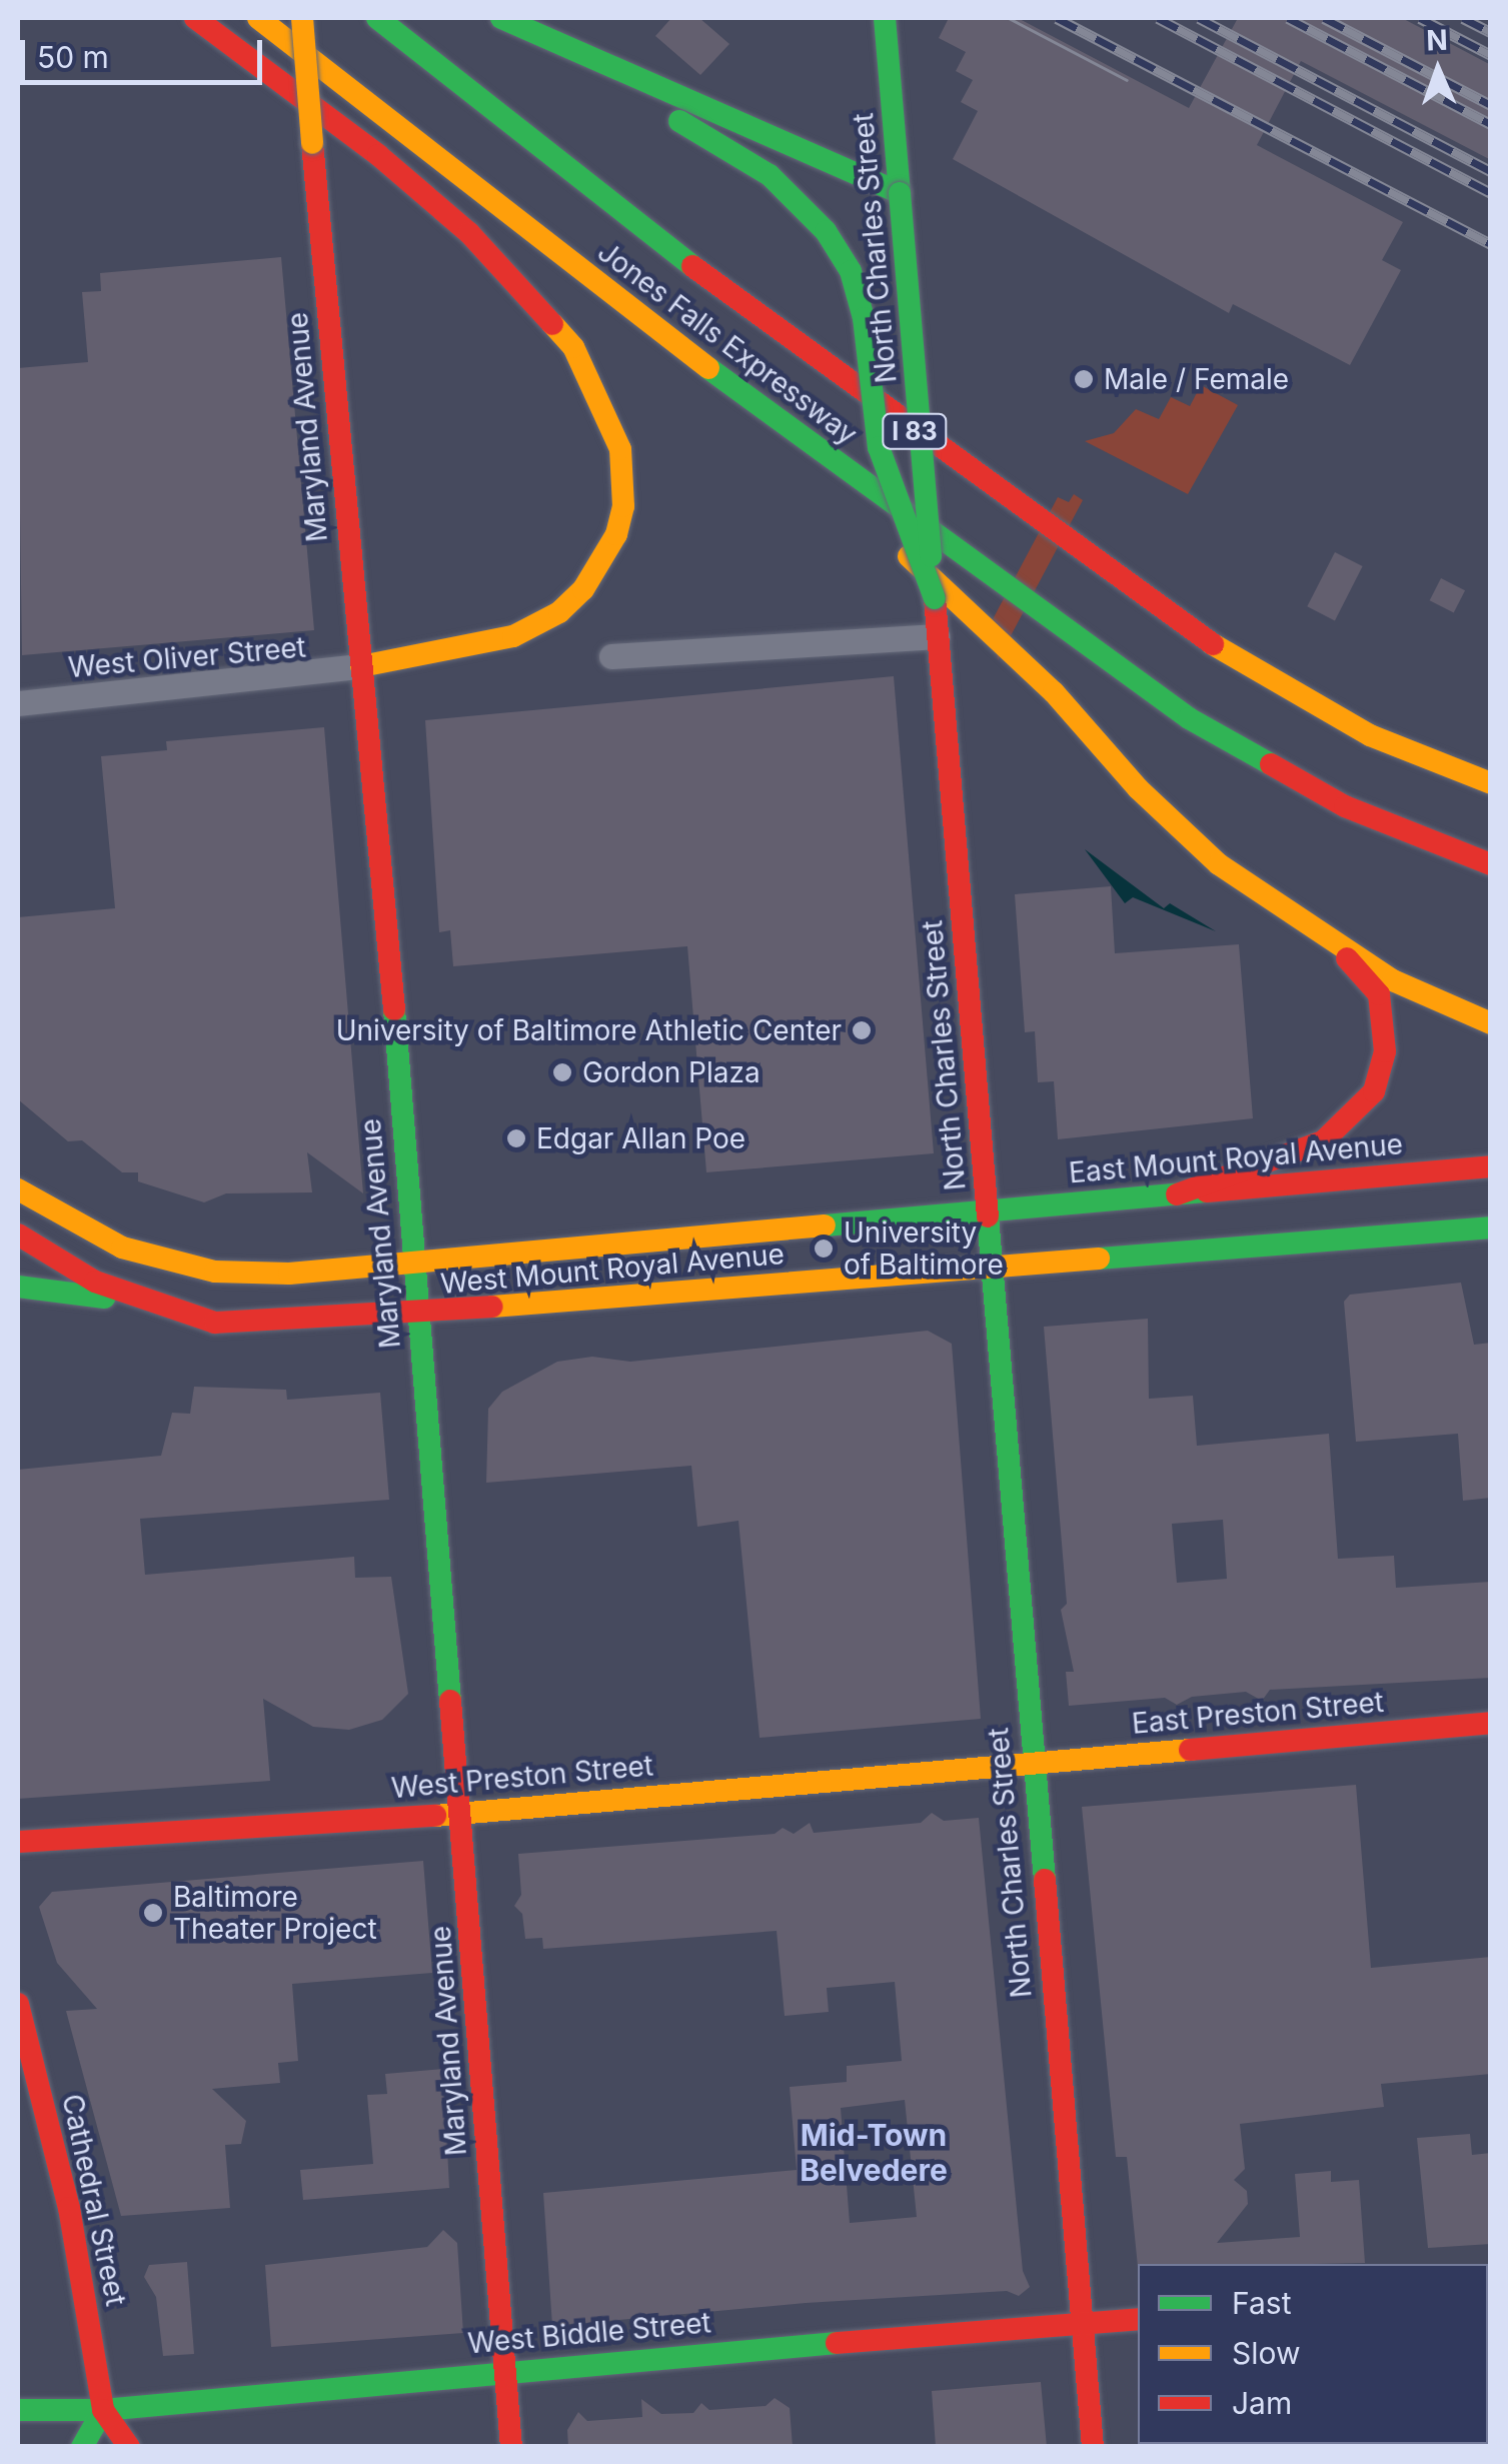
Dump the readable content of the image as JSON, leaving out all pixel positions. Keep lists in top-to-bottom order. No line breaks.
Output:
{"streets":{"main road":["North Charles Street","Jones Falls Expressway","Maryland Avenue","I 83","East Mount Royal Avenue","West Mount Royal Avenue","East Preston Street","West Preston Street","Cathedral Street","West Biddle Street"],"street":["West Oliver Street"]},"crossings":[["North Charles Street","East Mount Royal Avenue"],["North Charles Street","West Mount Royal Avenue"],["North Charles Street","East Preston Street"],["North Charles Street","West Preston Street"],["North Charles Street","West Biddle Street"],["Maryland Avenue","West Oliver Street"],["Maryland Avenue","West Mount Royal Avenue"],["Maryland Avenue","West Preston Street"],["Maryland Avenue","West Biddle Street"],["East Mount Royal Avenue","West Mount Royal Avenue"],["East Preston Street","West Preston Street"],["Cathedral Street","West Biddle Street"]],"districts":["Mid-Town Belvedere"],"places":["Male / Female","University of Baltimore Athletic Center","Gordon Plaza","Edgar Allan Poe","University of Baltimore","Baltimore Theater Project"],"legend":["Fast","Slow","Jam"],"scale_bar":"50 m","north":"top"}
